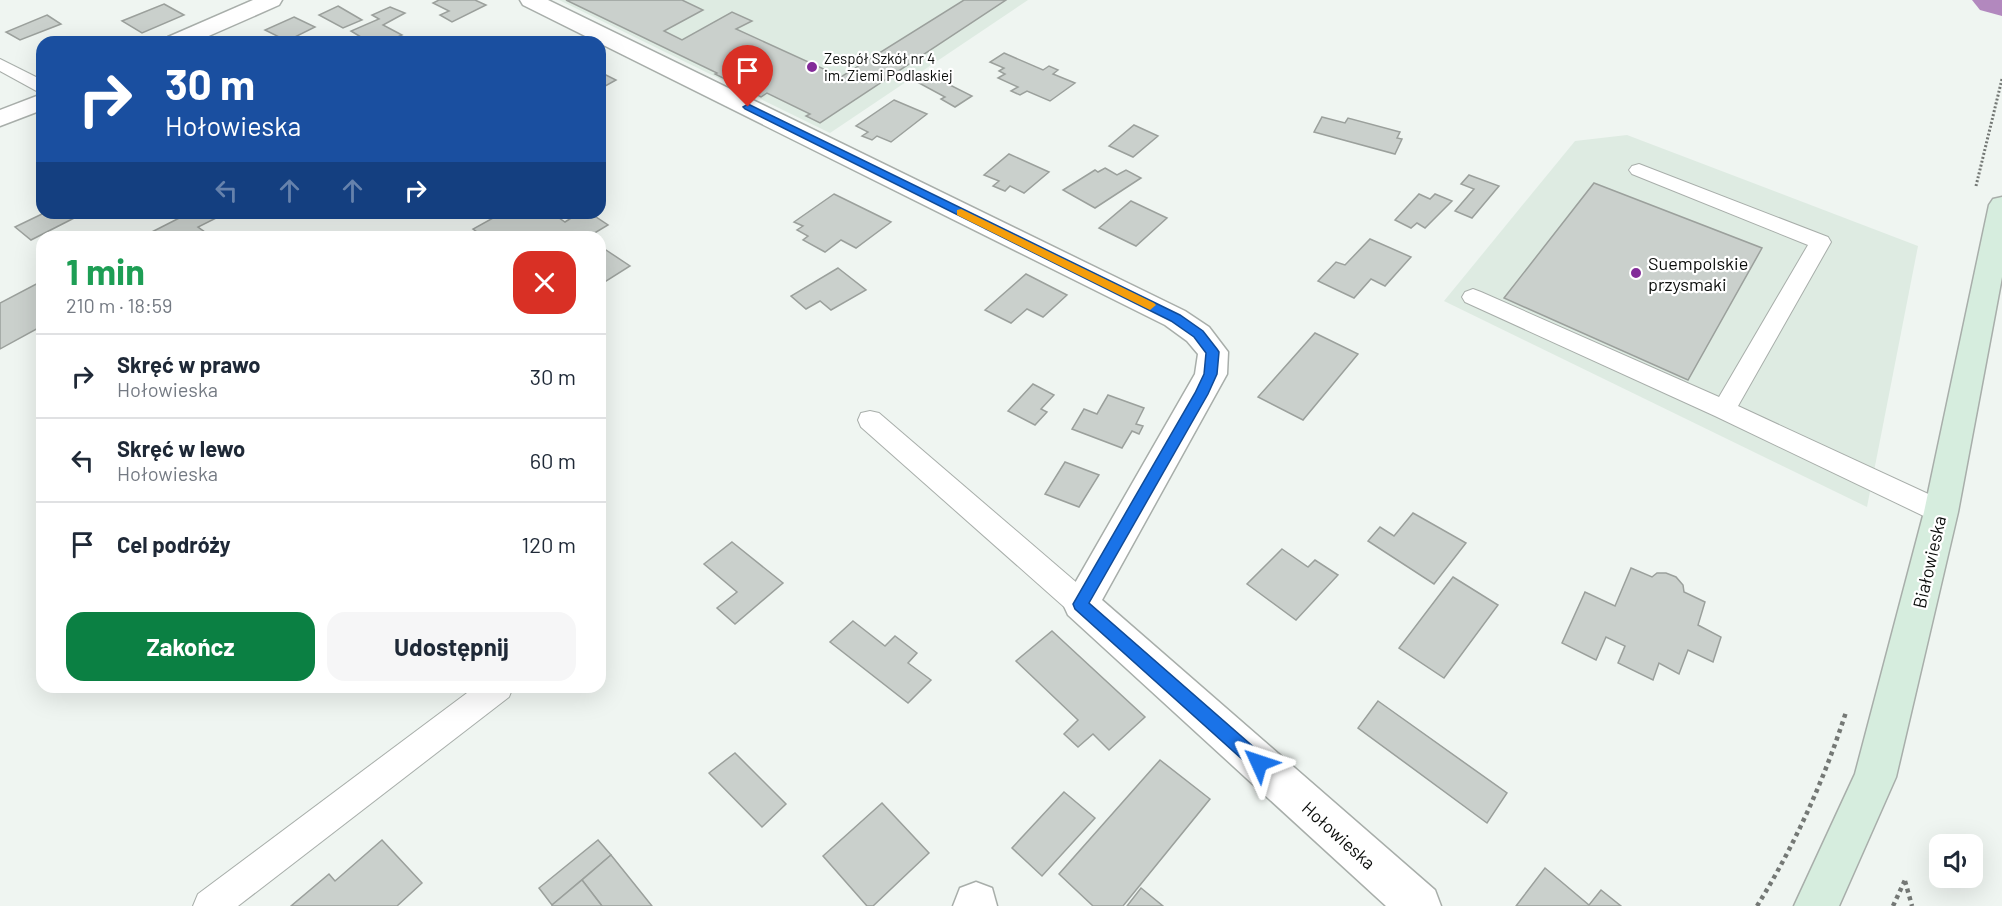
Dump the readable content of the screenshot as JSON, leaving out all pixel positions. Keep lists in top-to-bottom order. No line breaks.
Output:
{"streets":{"main road":["Białowieska"],"street":["Hołowieska"]},"places":["Zespół Szkół nr 4 im. Ziemi Podlaskiej","Suempolskie przysmaki"],"page":{"turn":["30 m","Hołowieska"],"heading":["1 min","210 m · 18:59"],"list":[{"name":"Skręć w prawo","note":"Hołowieska","value":"30 m"},{"name":"Skręć w lewo","note":"Hołowieska","value":"60 m"},{"name":"Cel podróży","value":"120 m"}],"buttons":["Zakończ","Udostępnij"]}}
